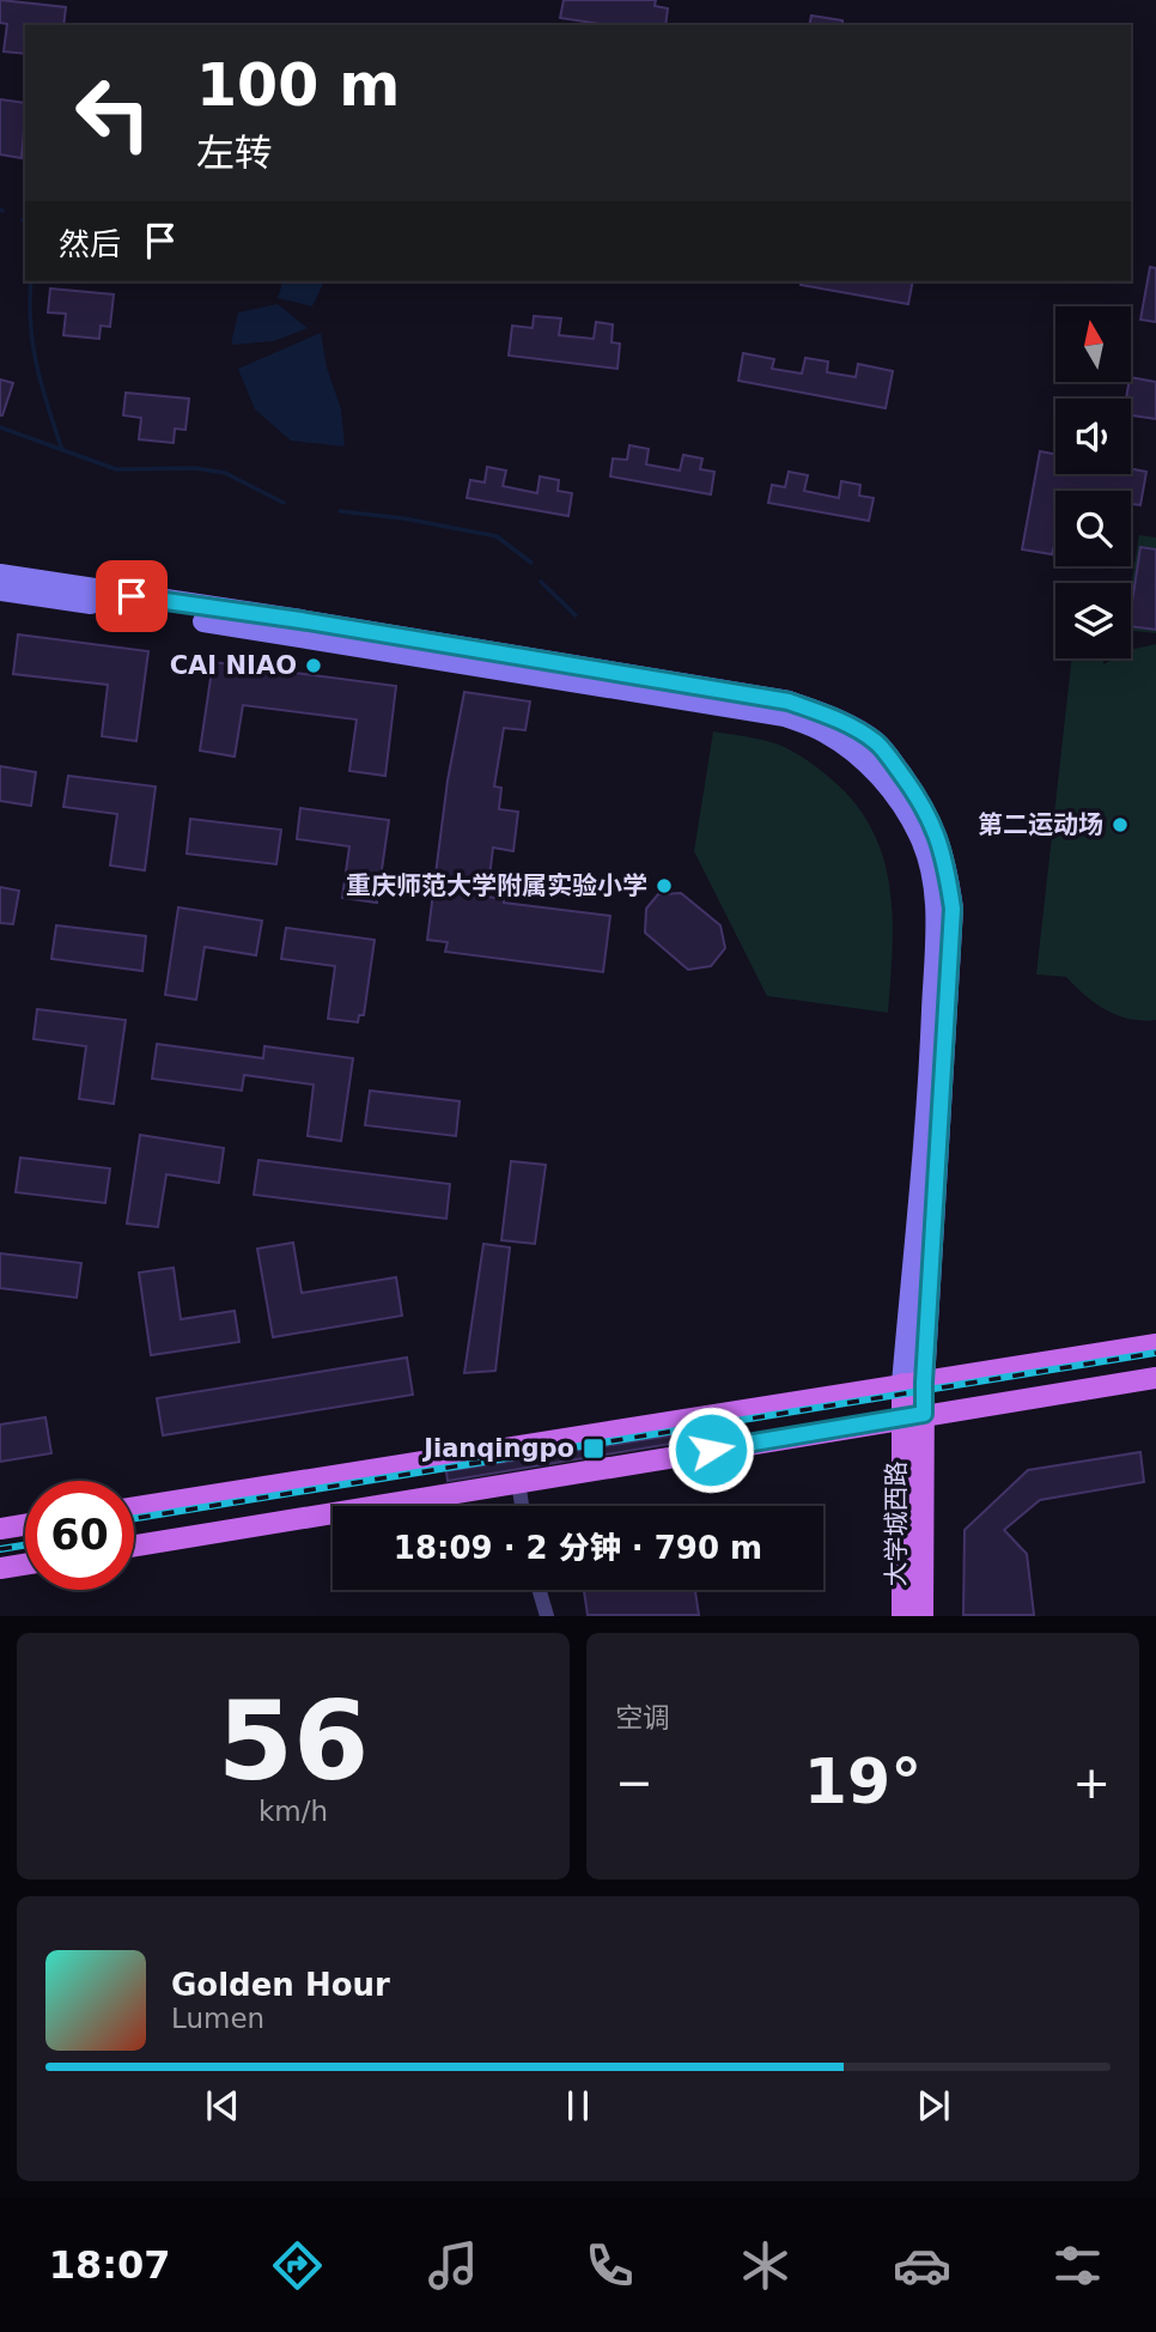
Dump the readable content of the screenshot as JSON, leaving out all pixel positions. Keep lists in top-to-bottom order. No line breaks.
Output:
{"streets":{"main road":["大学城西路"]},"places":{"other":["CAI NIAO","第二运动场","重庆师范大学附属实验小学"],"transit":["Jianqingpo"]},"north":"top","page":{"turn":["100 m","左转"],"then":"然后","limit":"60","trip":"18:09 · 2 分钟 · 790 m","tile":[["56","km/h"],"空调"],"heat":["−","19°","+"],"song":["Golden Hour","Lumen"],"tabs":"18:07"}}
